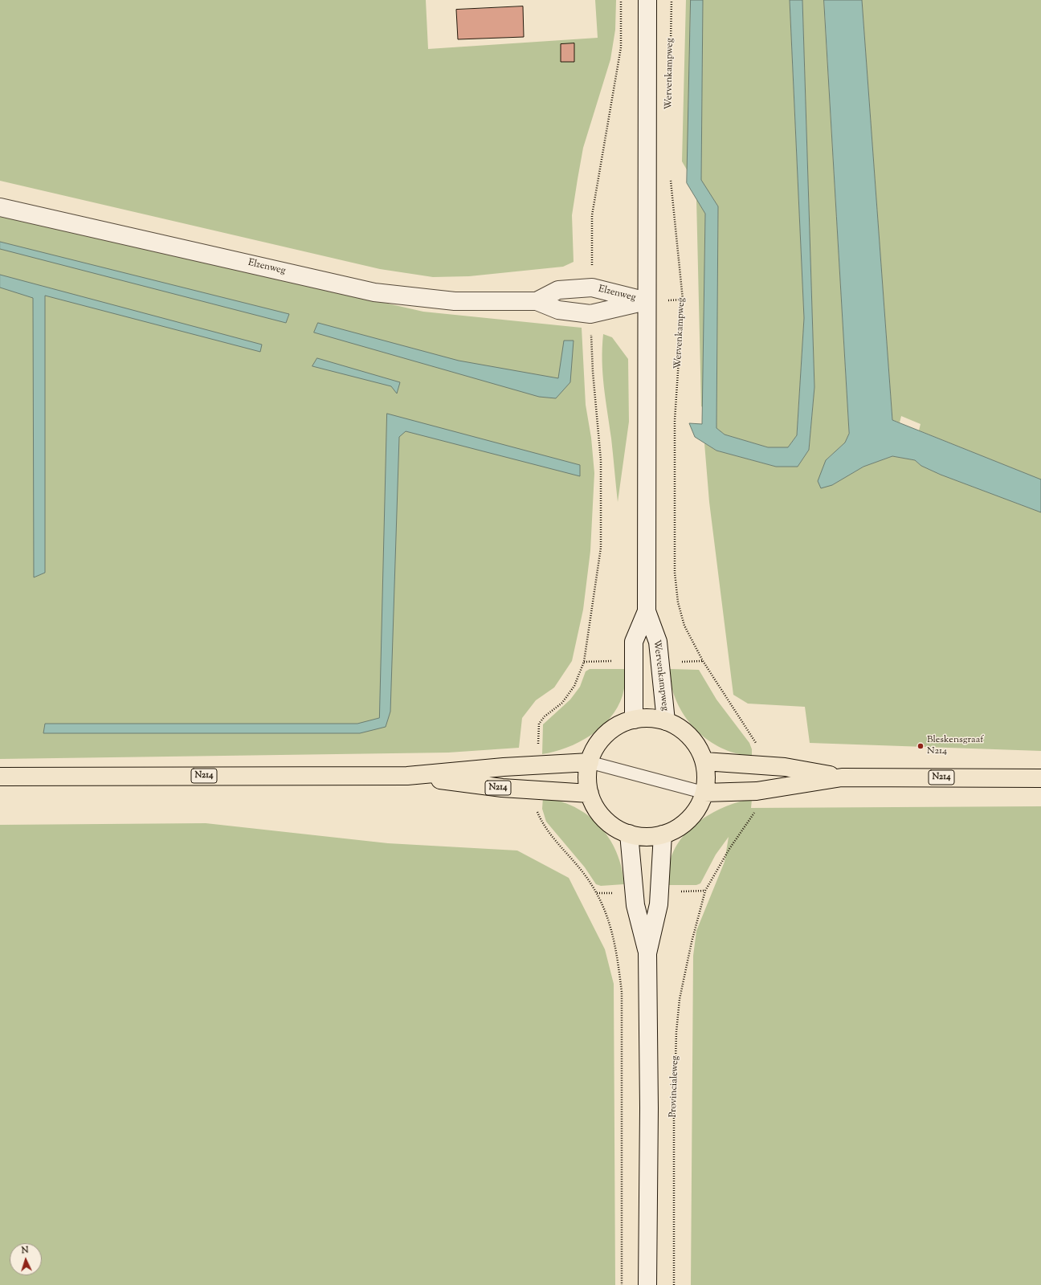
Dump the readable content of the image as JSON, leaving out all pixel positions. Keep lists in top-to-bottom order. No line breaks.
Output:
{"streets":{"main road":["N214"],"street":["Wervenkampweg","Elzenweg"],"path":["Provincialeweg"]},"crossings":[["Wervenkampweg","Elzenweg"],["Wervenkampweg","N214"],["N214","Provincialeweg"]],"places":["Bleskensgraaf N214"],"north":"top"}
